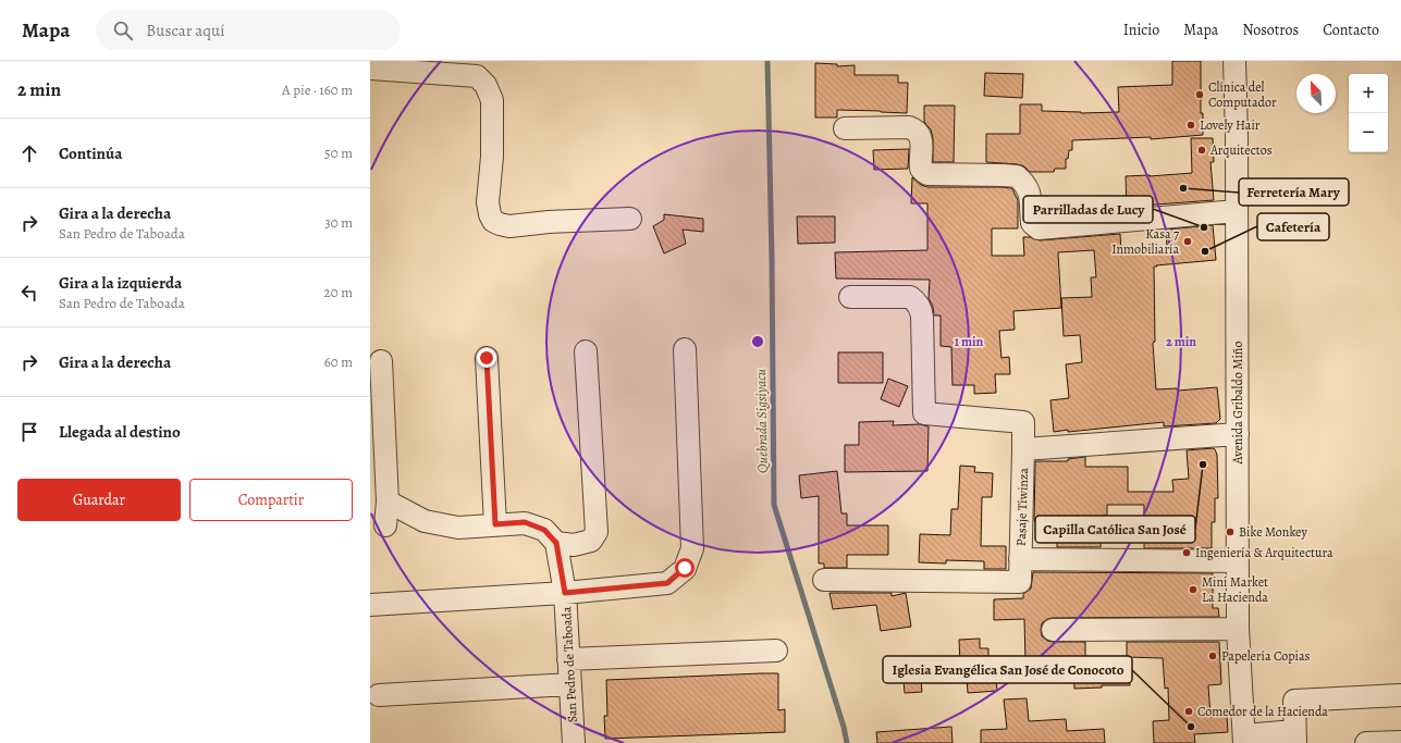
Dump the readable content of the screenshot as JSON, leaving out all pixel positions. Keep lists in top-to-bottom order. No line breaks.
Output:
{"streets":{"street":["Avenida Gribaldo Miño","Pasaje Tiwinza","San Pedro de Taboada"]},"crossings":[["Avenida Gribaldo Miño","Pasaje Tiwinza"]],"water":["Quebrada Sigsiyacu"],"places":["Clínica del Computador","Lovely Hair","Arquitectos","Ferretería Mary","Parrilladas de Lucy","Kasa 7 Inmobiliaría","Cafetería","Capilla Católica San José","Bike Monkey","Ingeniería & Arquitectura","Mini Market La Hacienda","Papelería Copias","Comedor de la Hacienda","Iglesia Evangélica San José de Conocoto"],"north":"top left","page":{"header":"Mapa","search":"Buscar aquí","nav":["Inicio","Mapa","Nosotros","Contacto"],"heading":["2 min","A pie · 160 m"],"map_buttons":["+","−"],"list":[["Continúa","50 m"],["Gira a la derecha","San Pedro de Taboada","30 m"],["Gira a la izquierda","San Pedro de Taboada","20 m"],["Gira a la derecha","60 m"],"Llegada al destino"],"buttons":["Guardar","Compartir"]},"rings":["1 min","2 min"]}
